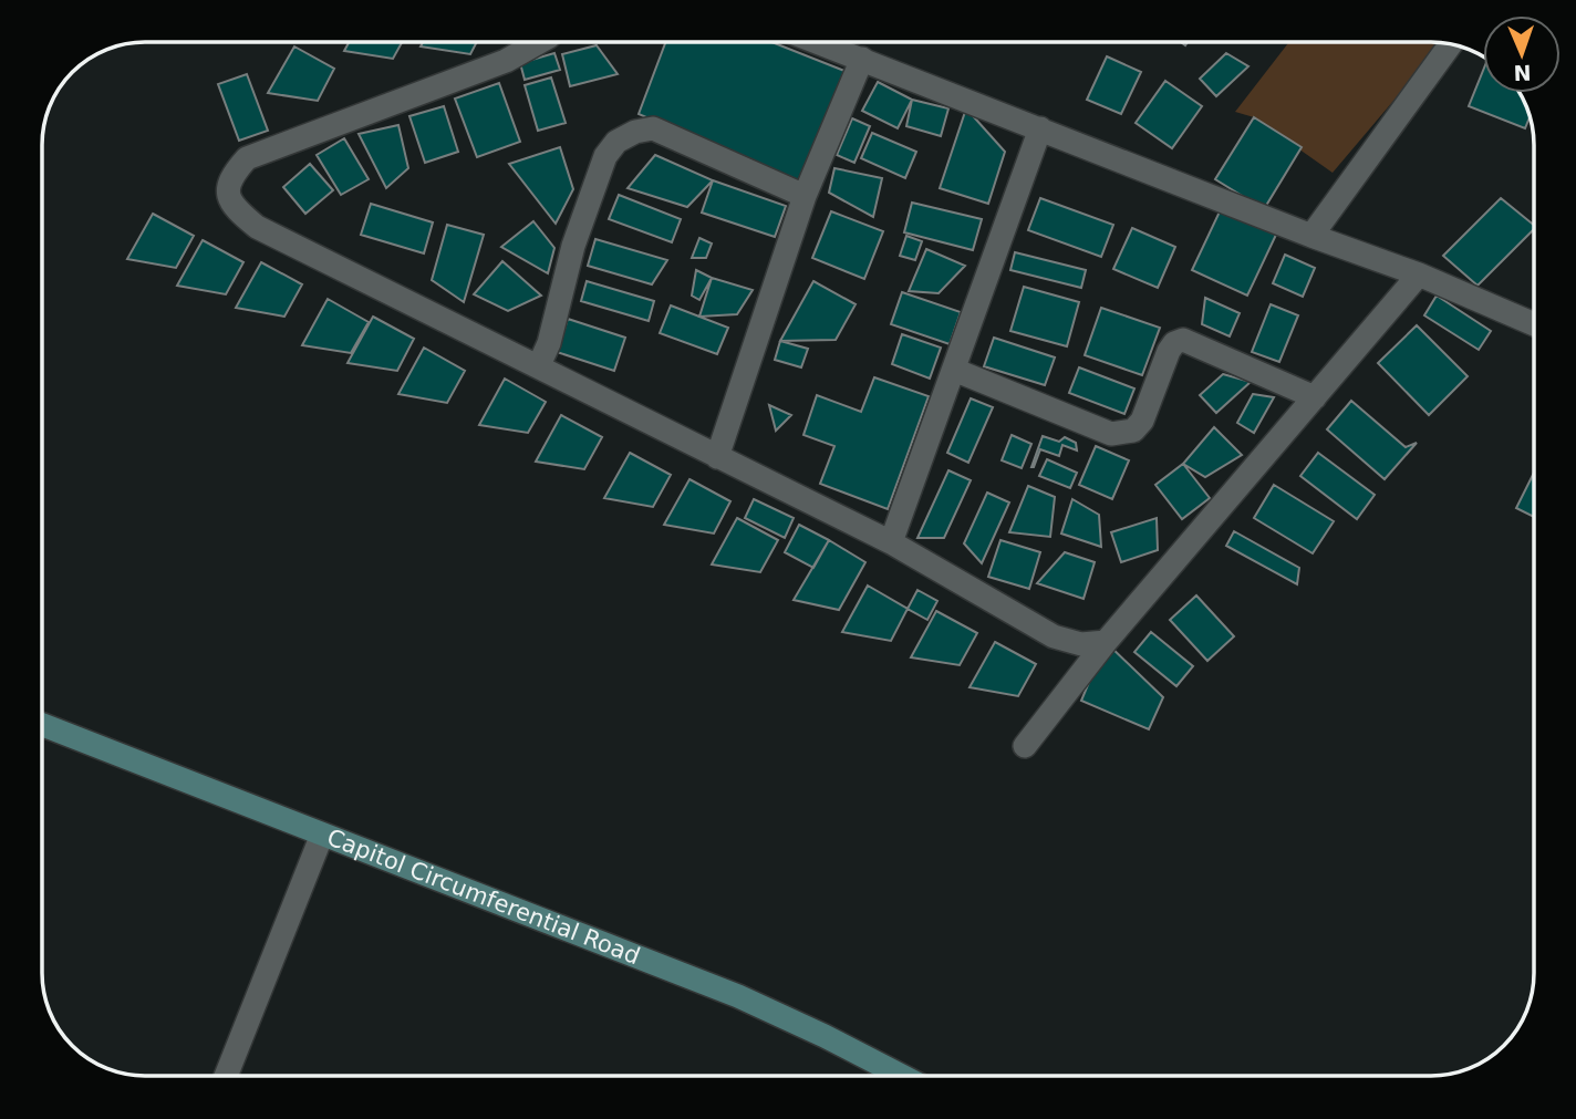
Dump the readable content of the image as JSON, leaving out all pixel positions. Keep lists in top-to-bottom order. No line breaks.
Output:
{"streets":{"main road":["Capitol Circumferential Road"]},"north":"bottom"}
